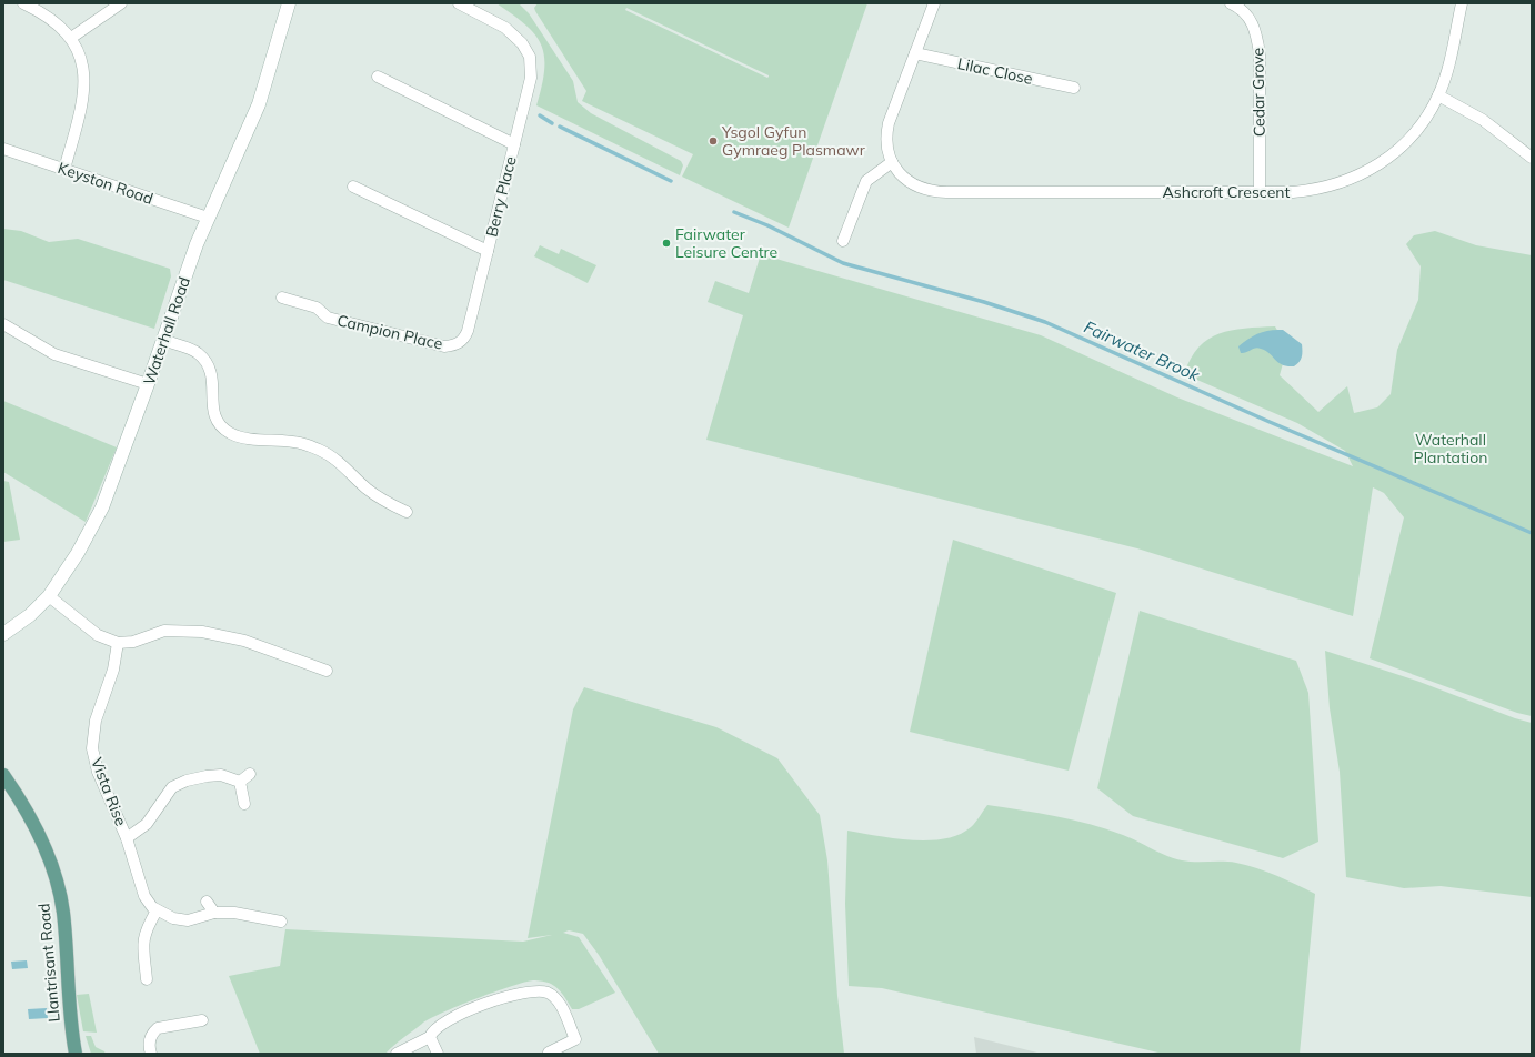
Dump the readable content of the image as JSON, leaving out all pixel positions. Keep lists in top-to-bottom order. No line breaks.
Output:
{"streets":{"main road":["Llantrisant Road"],"street":["Lilac Close","Cedar Grove","Keyston Road","Ashcroft Crescent","Berry Place","Waterhall Road","Campion Place","Vista Rise"]},"crossings":[["Lilac Close","Ashcroft Crescent"],["Cedar Grove","Ashcroft Crescent"],["Keyston Road","Waterhall Road"],["Berry Place","Campion Place"]],"water":["Fairwater Brook"],"parks":["Waterhall Plantation"],"places":["Ysgol Gyfun Gymraeg Plasmawr","Fairwater Leisure Centre"]}
